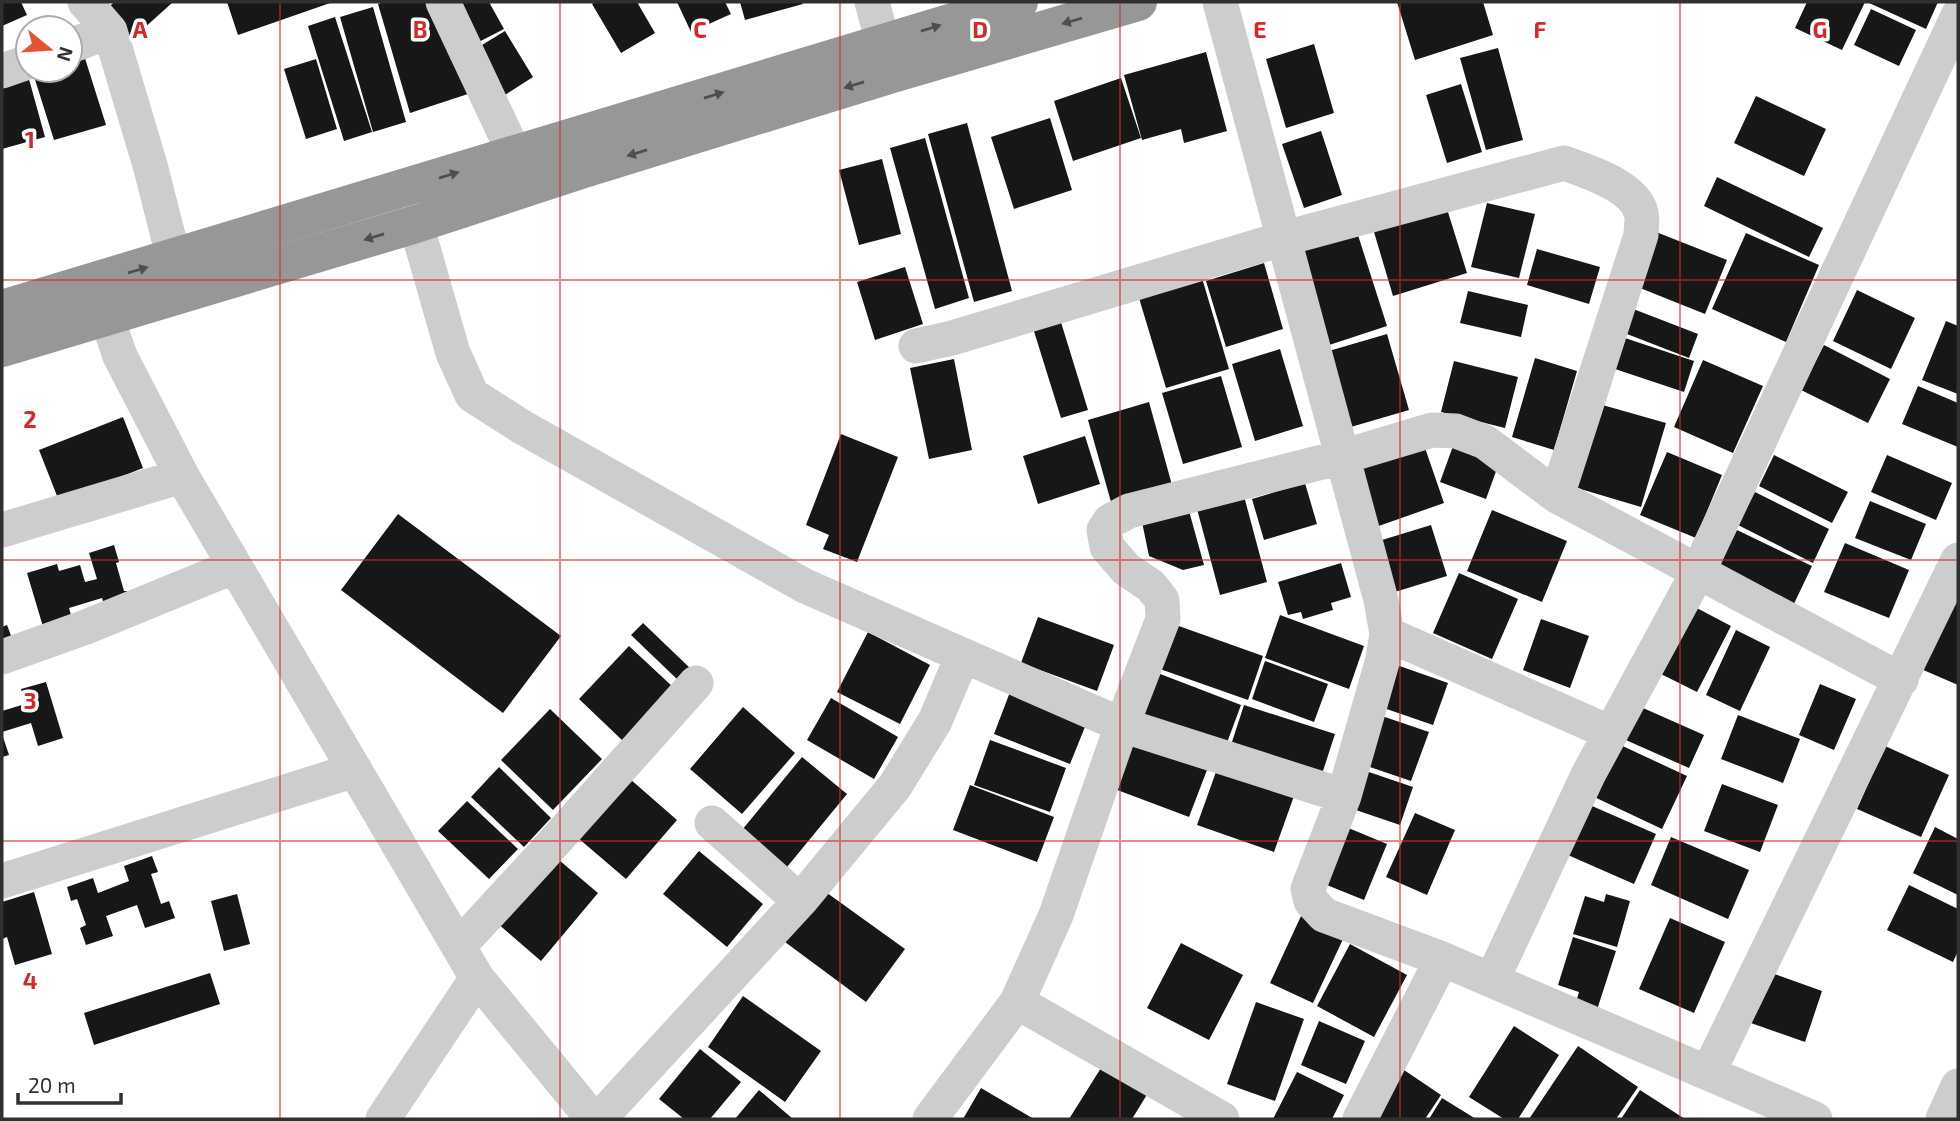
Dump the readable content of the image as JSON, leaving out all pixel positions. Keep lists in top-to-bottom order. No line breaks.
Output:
{"scale_bar":"20 m","north":"right","grid":{"columns":["A","B","C","D","E","F","G"],"rows":["1","2","3","4"]}}
